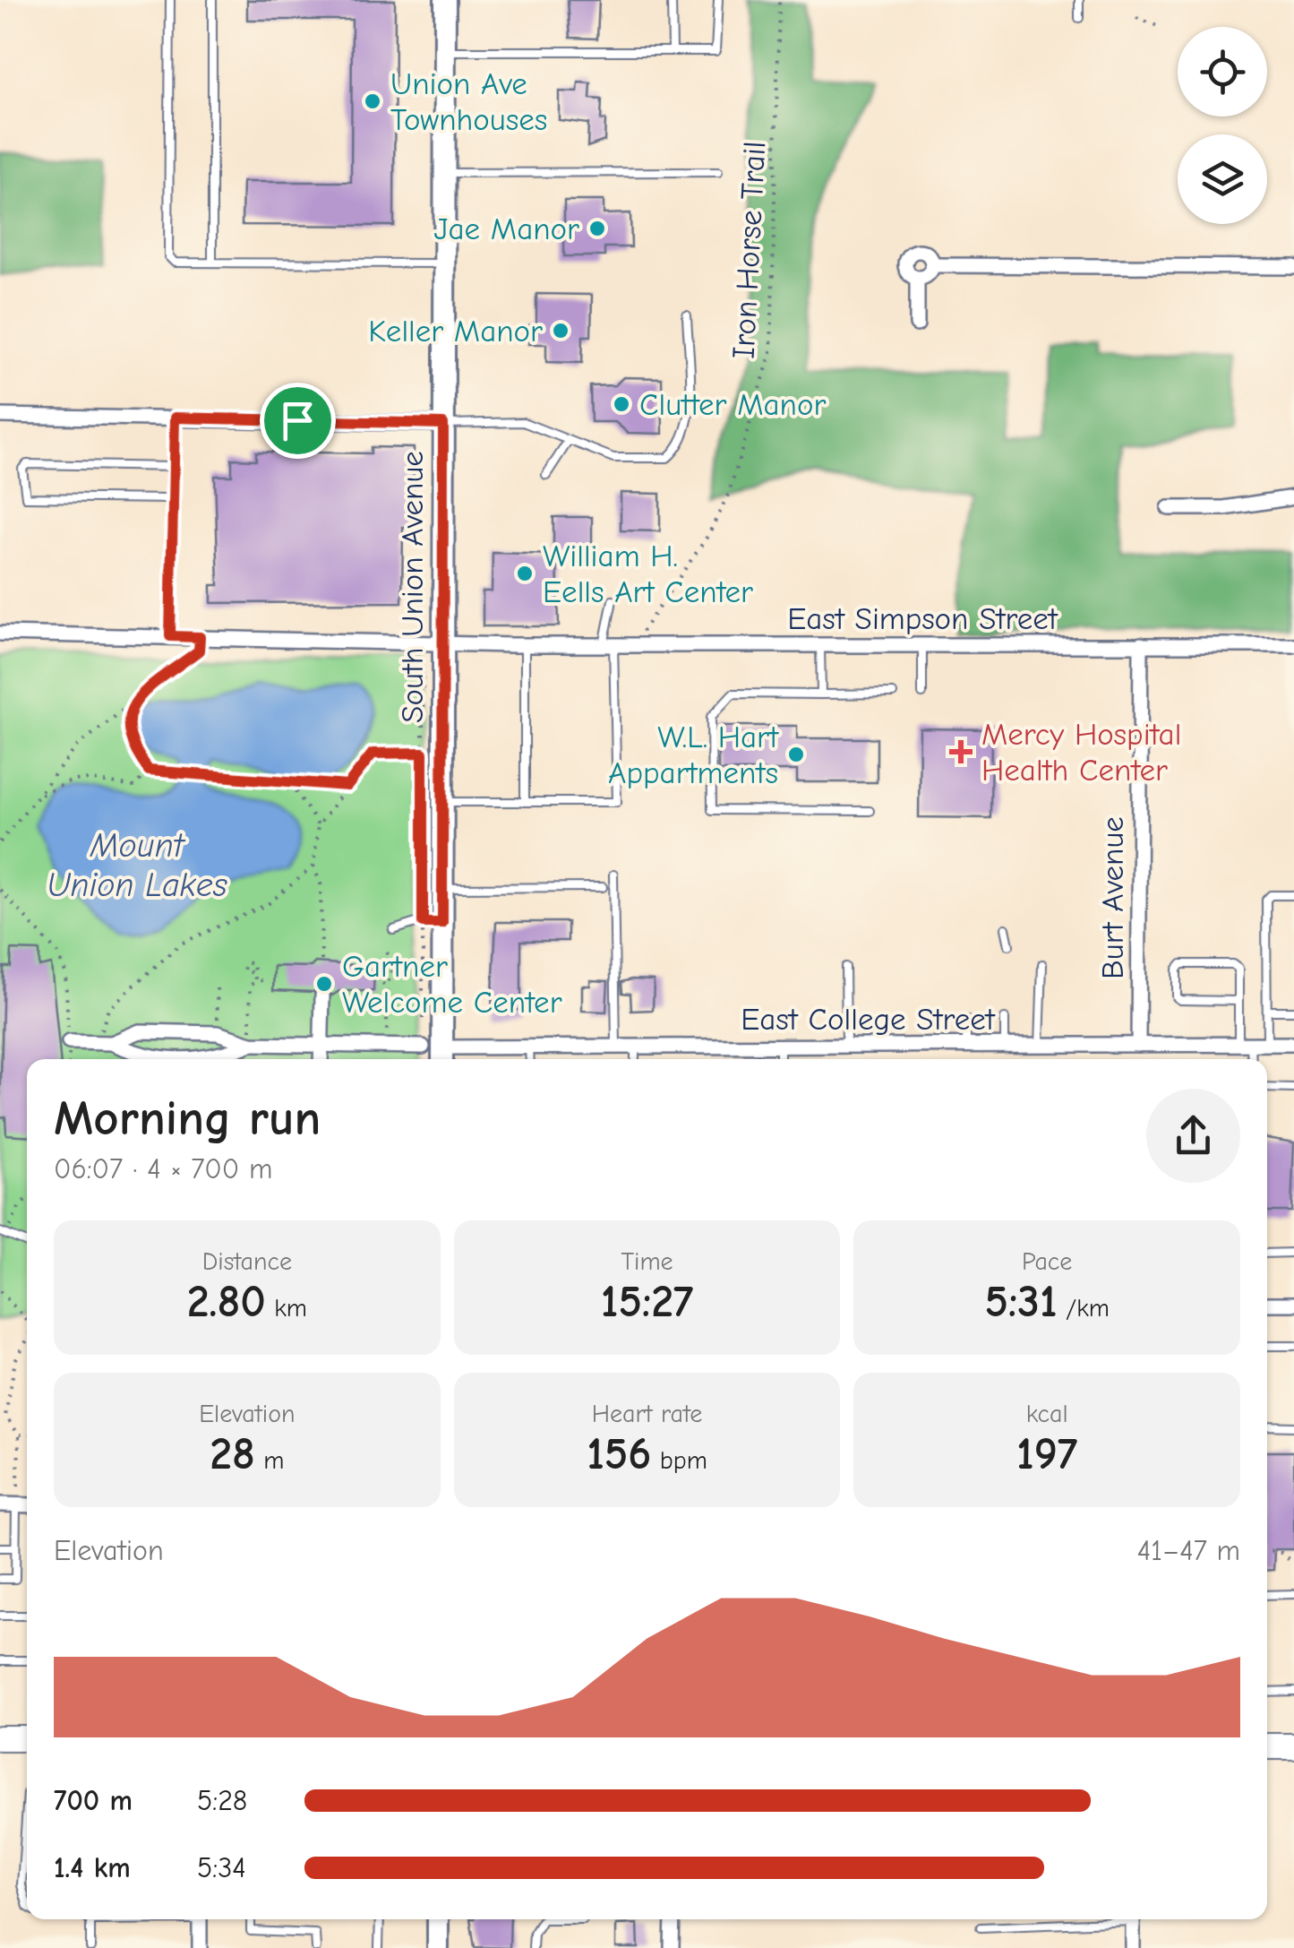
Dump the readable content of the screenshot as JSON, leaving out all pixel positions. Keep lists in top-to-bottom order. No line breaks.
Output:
{"streets":{"main road":["South Union Avenue"],"street":["East Simpson Street","Burt Avenue","East College Street"],"path":["Iron Horse Trail"]},"crossings":[["South Union Avenue","East Simpson Street"],["South Union Avenue","East College Street"],["East Simpson Street","Burt Avenue"],["Burt Avenue","East College Street"]],"water":["Mount Union Lakes"],"places":{"other":["Union Ave Townhouses","Jae Manor","Keller Manor","Clutter Manor","William H. Eells Art Center","W.L. Hart Appartments","Gartner Welcome Center"],"health":["Mercy Hospital Health Center"]},"page":{"heading":["Morning run","06:07 · 4 × 700 m"],"stats":[["Distance","2.80 km"],["Time","15:27"],["Pace","5:31 /km"],["Elevation","28 m"],["Heart rate","156 bpm"],["kcal","197"]],"chart":["Elevation","41–47 m"],"list":[{"name":"700 m","note":"5:28"},{"name":"1.4 km","note":"5:34"}]}}
